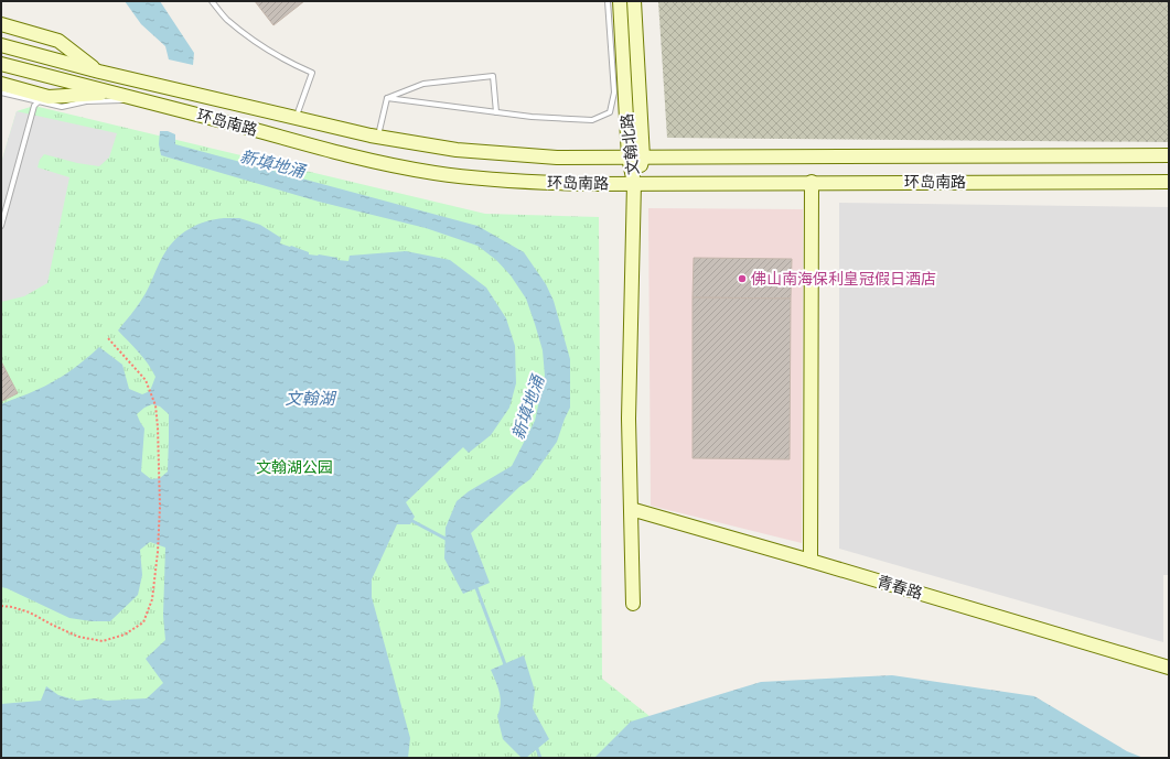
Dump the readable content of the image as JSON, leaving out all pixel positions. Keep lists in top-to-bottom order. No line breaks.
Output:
{"streets":{"main road":["环岛南路","文翰北路","青春路"]},"crossings":[["环岛南路","文翰北路"]],"water":["新填地涌","文翰湖"],"parks":["文翰湖公园"],"places":["佛山南海保利皇冠假日酒店"]}
